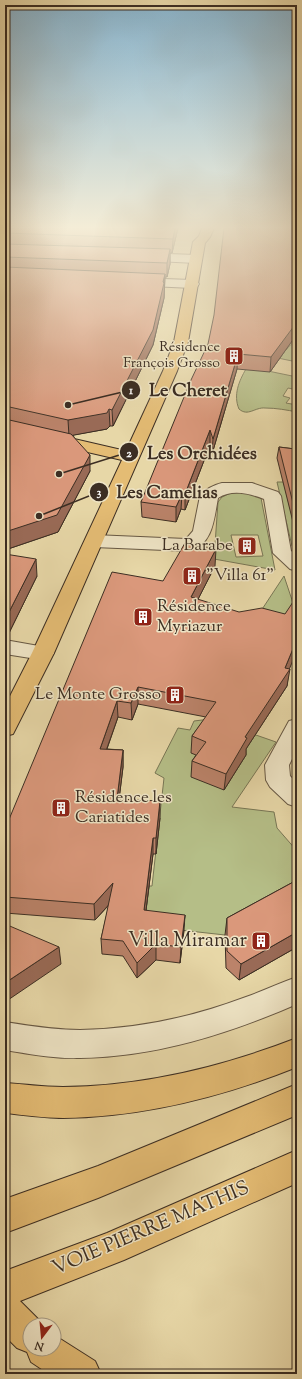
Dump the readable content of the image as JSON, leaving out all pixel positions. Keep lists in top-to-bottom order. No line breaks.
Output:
{"streets":{"main road":["VOIE PIERRE MATHIS"]},"places":{"building":["Résidence François Grosso","La Barabe","\"Villa 61\"","Résidence Myriazur","Le Monte Grosso","Résidence les Cariatides","Villa Miramar"],"other":["Le Cheret","Les Orchidées","Les Camelias"]},"north":"bottom"}
